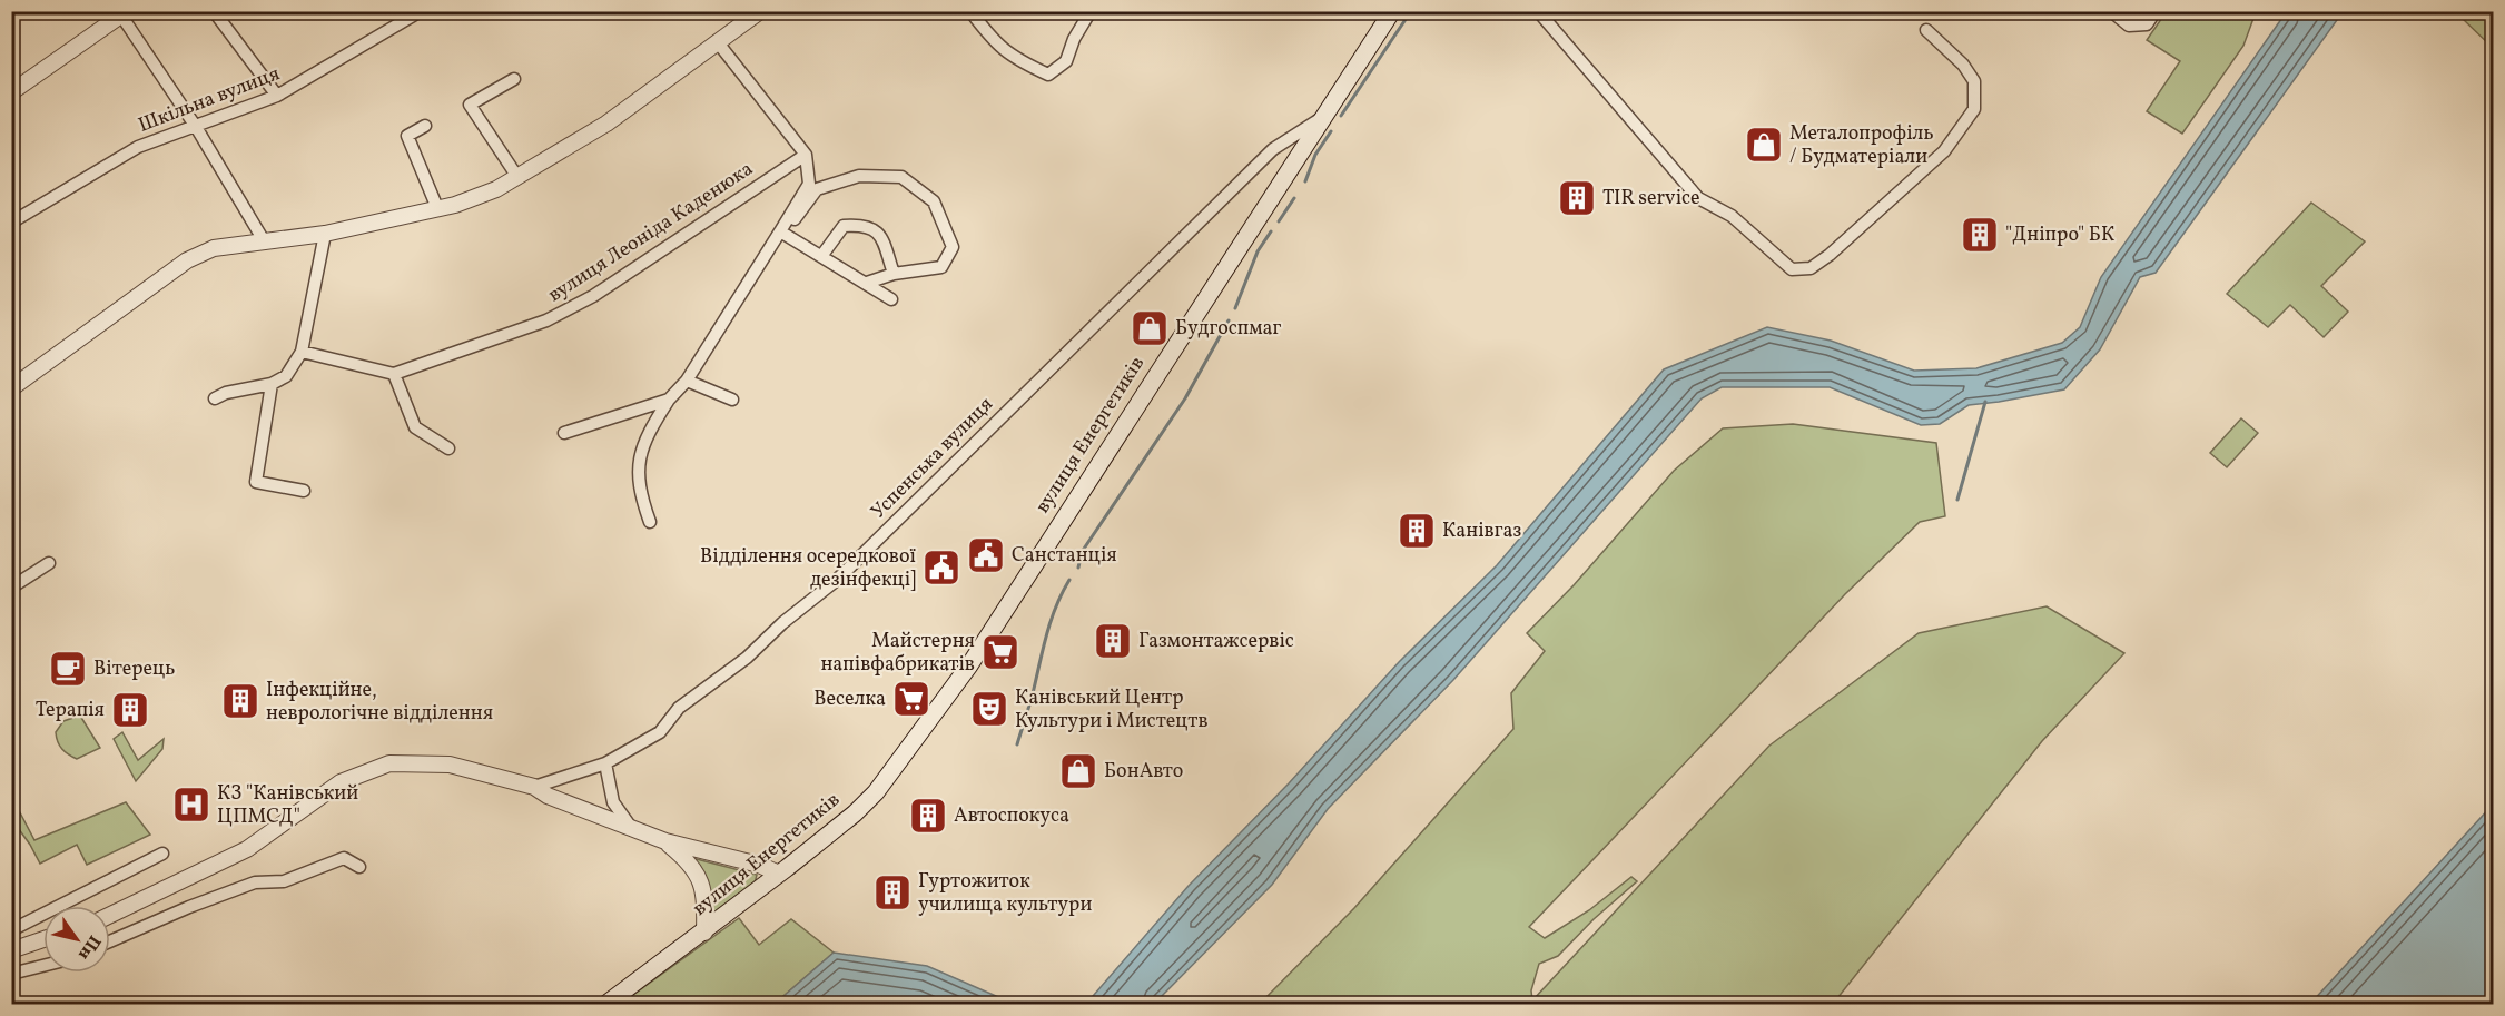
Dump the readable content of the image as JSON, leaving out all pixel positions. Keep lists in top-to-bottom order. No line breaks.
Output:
{"streets":{"main road":["вулиця Енергетиків"],"street":["Шкільна вулиця","вулиця Леоніда Каденюка","Успенська вулиця"]},"crossings":[["вулиця Енергетиків","Успенська вулиця"]],"places":{"shop":["Металопрофіль / Будматеріали","Будгоспмаг","БонАвто"],"building":["TIR service","\"Дніпро\" БК","Канівгаз","Газмонтажсервіс","Інфекційне, неврологічне відділення","Терапія","Автоспокуса","Гуртожиток училища культури"],"public building":["Санстанція","Відділення осередкової дезінфекці]"],"supermarket":["Майстерня напівфабрикатів","Веселка"],"cafe":["Вітерець"],"theatre":["Канівський Центр Культури і Мистецтв"],"hospital":["КЗ \"Канівський ЦПМСД\""]},"north":"bottom right"}
